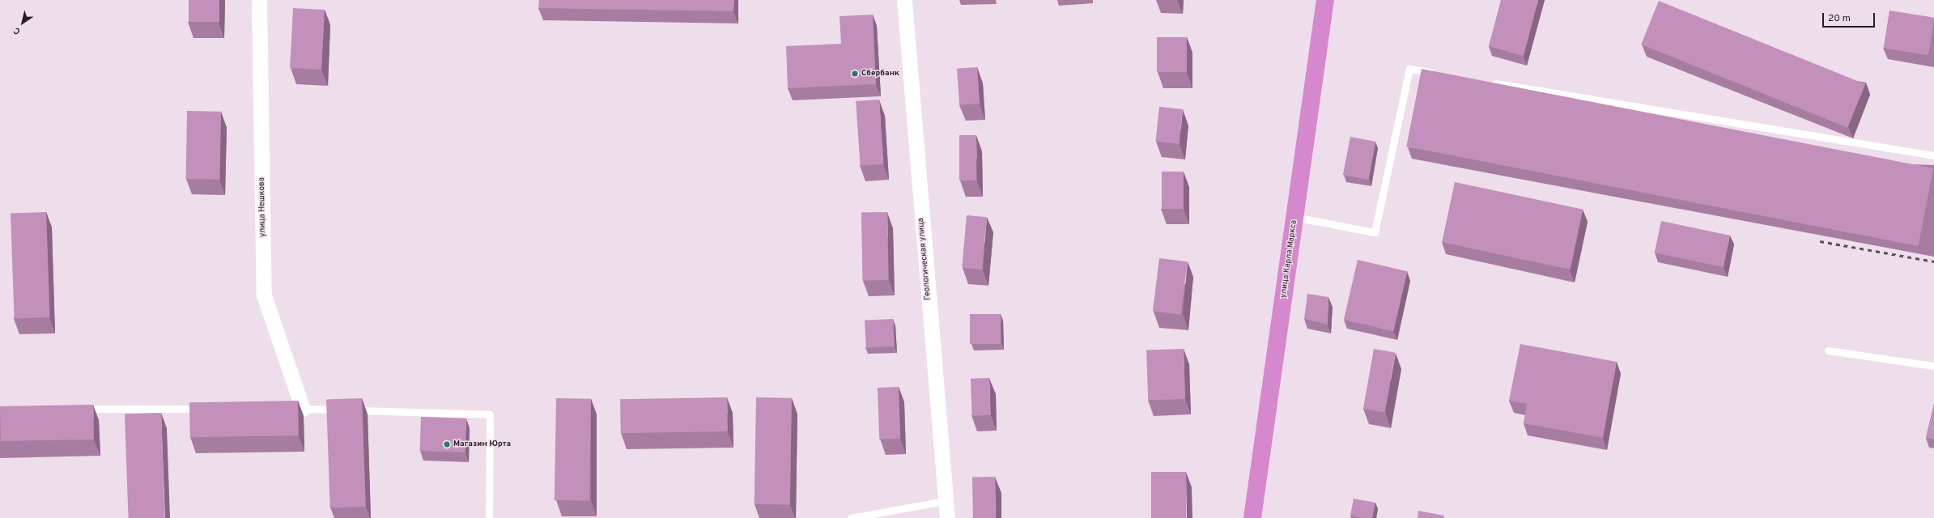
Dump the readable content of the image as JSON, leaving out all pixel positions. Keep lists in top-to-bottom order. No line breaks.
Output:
{"streets":{"highway":["улица Карла Маркса"],"street":["улица Нешкова","Геологическая улица"]},"places":["Сбербанк","Магазин Юрта"],"scale_bar":"20 m","north":"bottom left"}
